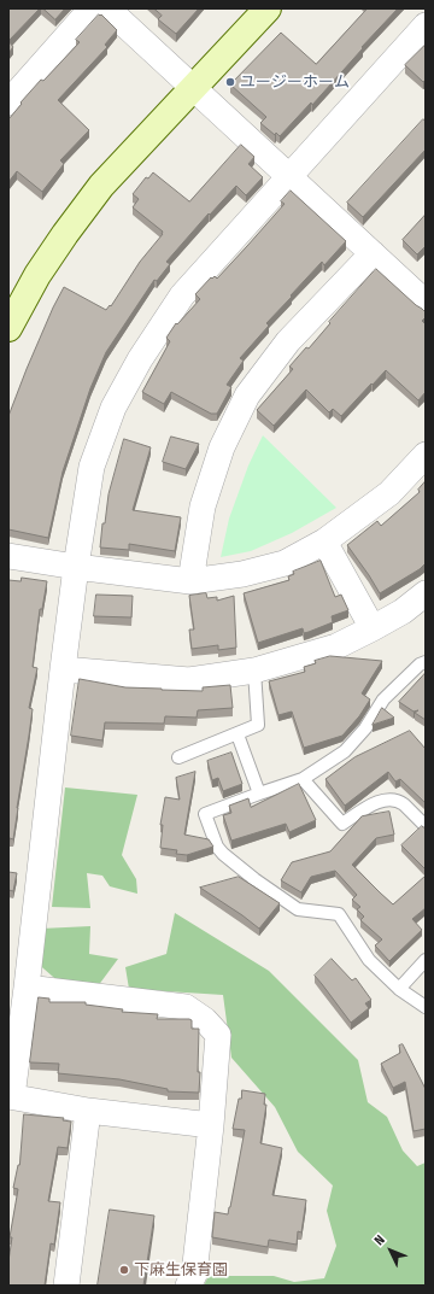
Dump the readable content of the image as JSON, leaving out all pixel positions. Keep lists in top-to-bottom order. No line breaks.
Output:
{"places":["ユージーホーム","下麻生保育園"],"north":"top left"}
